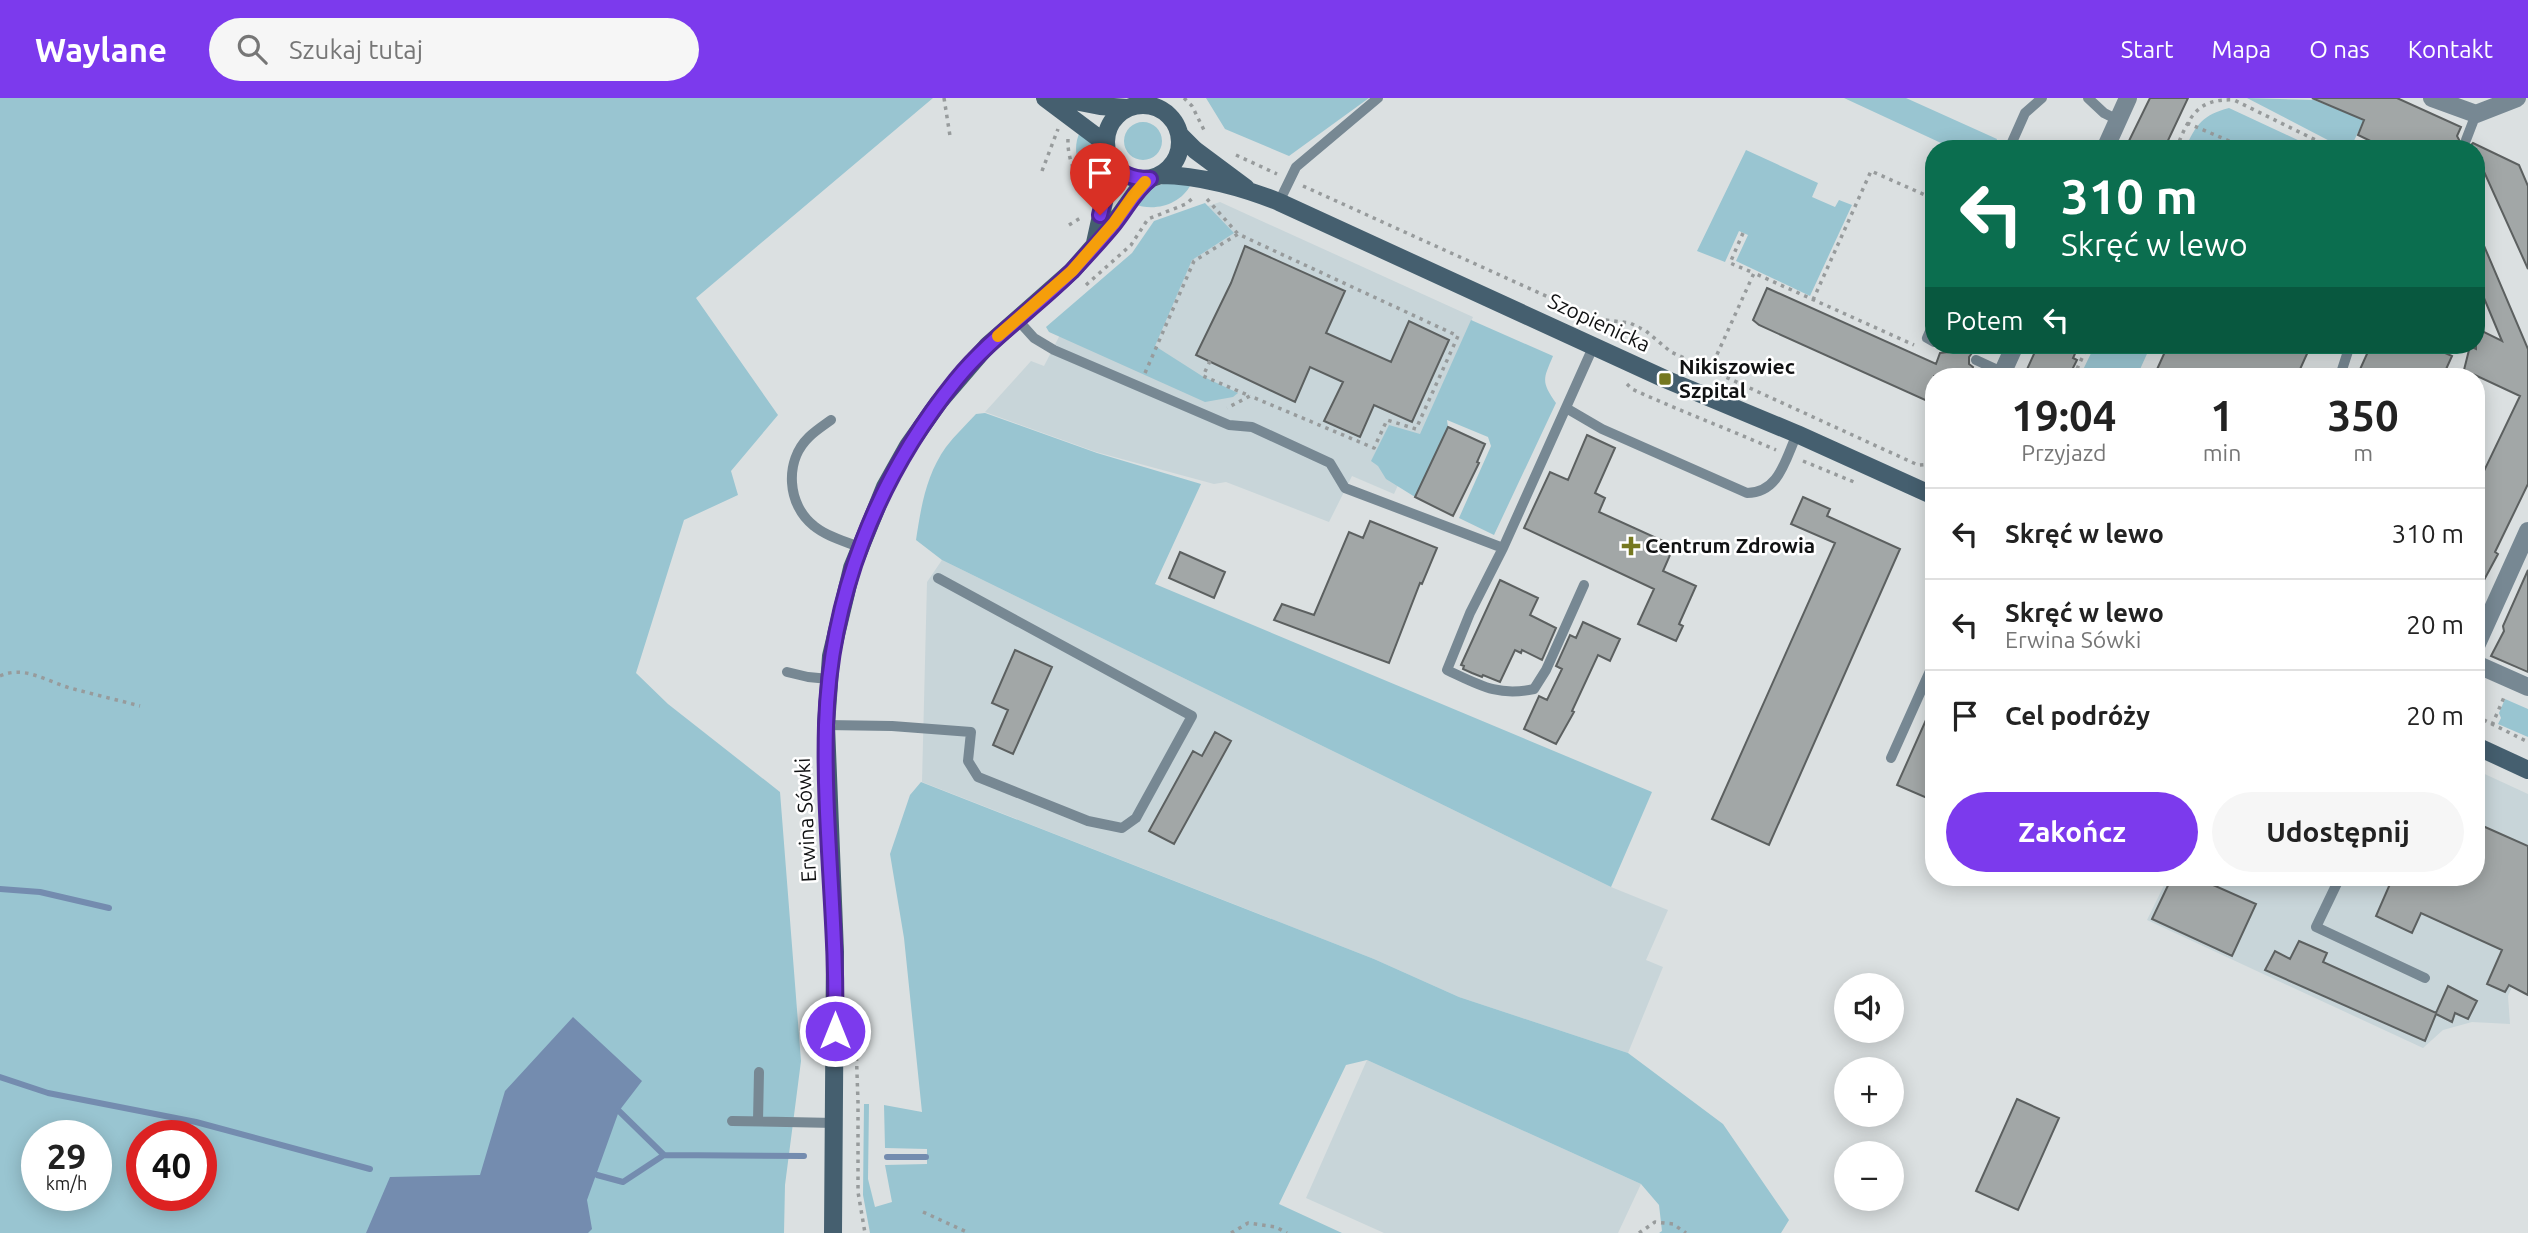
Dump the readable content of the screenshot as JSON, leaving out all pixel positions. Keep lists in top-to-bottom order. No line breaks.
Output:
{"streets":{"street":["Szopienicka","Erwina Sówki"]},"crossings":[["Szopienicka","Erwina Sówki"]],"places":{"transit":["Nikiszowiec Szpital"],"health":["Centrum Zdrowia"]},"page":{"header":"Waylane","search":"Szukaj tutaj","nav":["Start","Mapa","O nas","Kontakt"],"turn":["310 m","Skręć w lewo"],"then":"Potem","eta":["19:04","Przyjazd","1","min","350","m"],"list":[{"name":"Skręć w lewo","value":"310 m"},{"name":"Skręć w lewo","note":"Erwina Sówki","value":"20 m"},{"name":"Cel podróży","value":"20 m"}],"buttons":["Zakończ","Udostępnij"],"map_buttons":["+","−"],"speed":"29 km/h","limit":"40"}}
